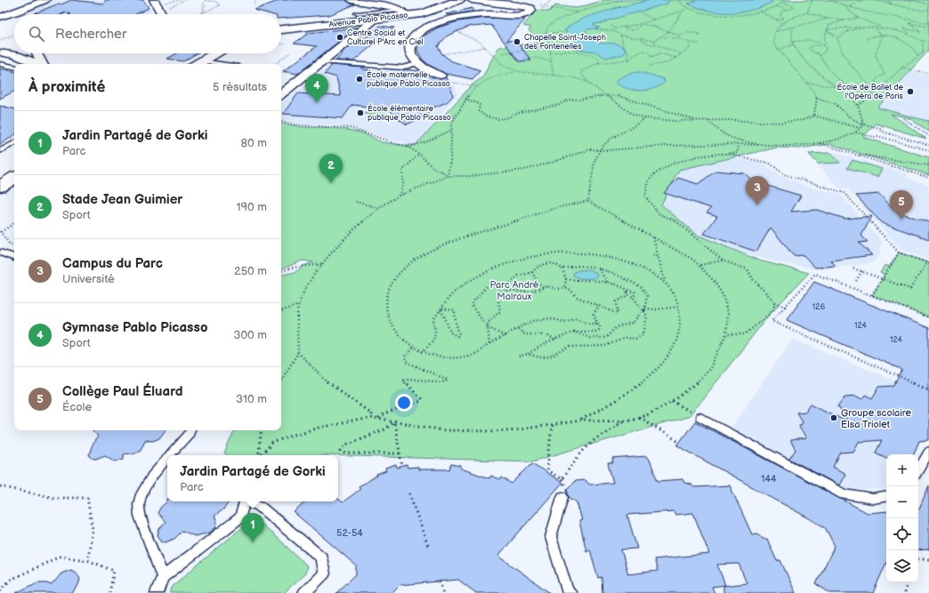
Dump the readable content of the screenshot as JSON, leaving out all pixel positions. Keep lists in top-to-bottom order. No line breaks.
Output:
{"streets":{"street":["Avenue Pablo Picasso"]},"parks":["Parc André Malraux"],"places":["Centre Social et Culturel P'Arc en Ciel","Chapelle Saint-Joseph des Fontenelles","École maternelle publique Pablo Picasso","École de Ballet de l'Opéra de Paris","École élémentaire publique Pablo Picasso","Groupe scolaire Elsa Triolet"],"house_numbers":["126","124","124","144","52-54"],"page":{"search":"Rechercher","heading":["À proximité","5 résultats"],"pins":["4","2","3","5","1"],"list":[{"mark":"1","name":"Jardin Partagé de Gorki","note":"Parc","value":"80 m"},{"mark":"2","name":"Stade Jean Guimier","note":"Sport","value":"190 m"},{"mark":"3","name":"Campus du Parc","note":"Université","value":"250 m"},{"mark":"4","name":"Gymnase Pablo Picasso","note":"Sport","value":"300 m"},{"mark":"5","name":"Collège Paul Éluard","note":"École","value":"310 m"}],"map_buttons":["+","−"],"popup":["Jardin Partagé de Gorki","Parc"]}}
